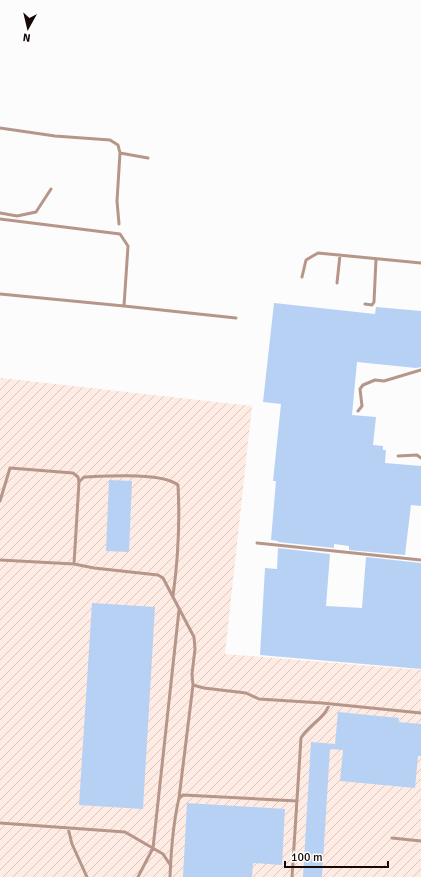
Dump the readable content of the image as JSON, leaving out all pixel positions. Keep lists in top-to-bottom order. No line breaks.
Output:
{"scale_bar":"100 m","north":"bottom"}
